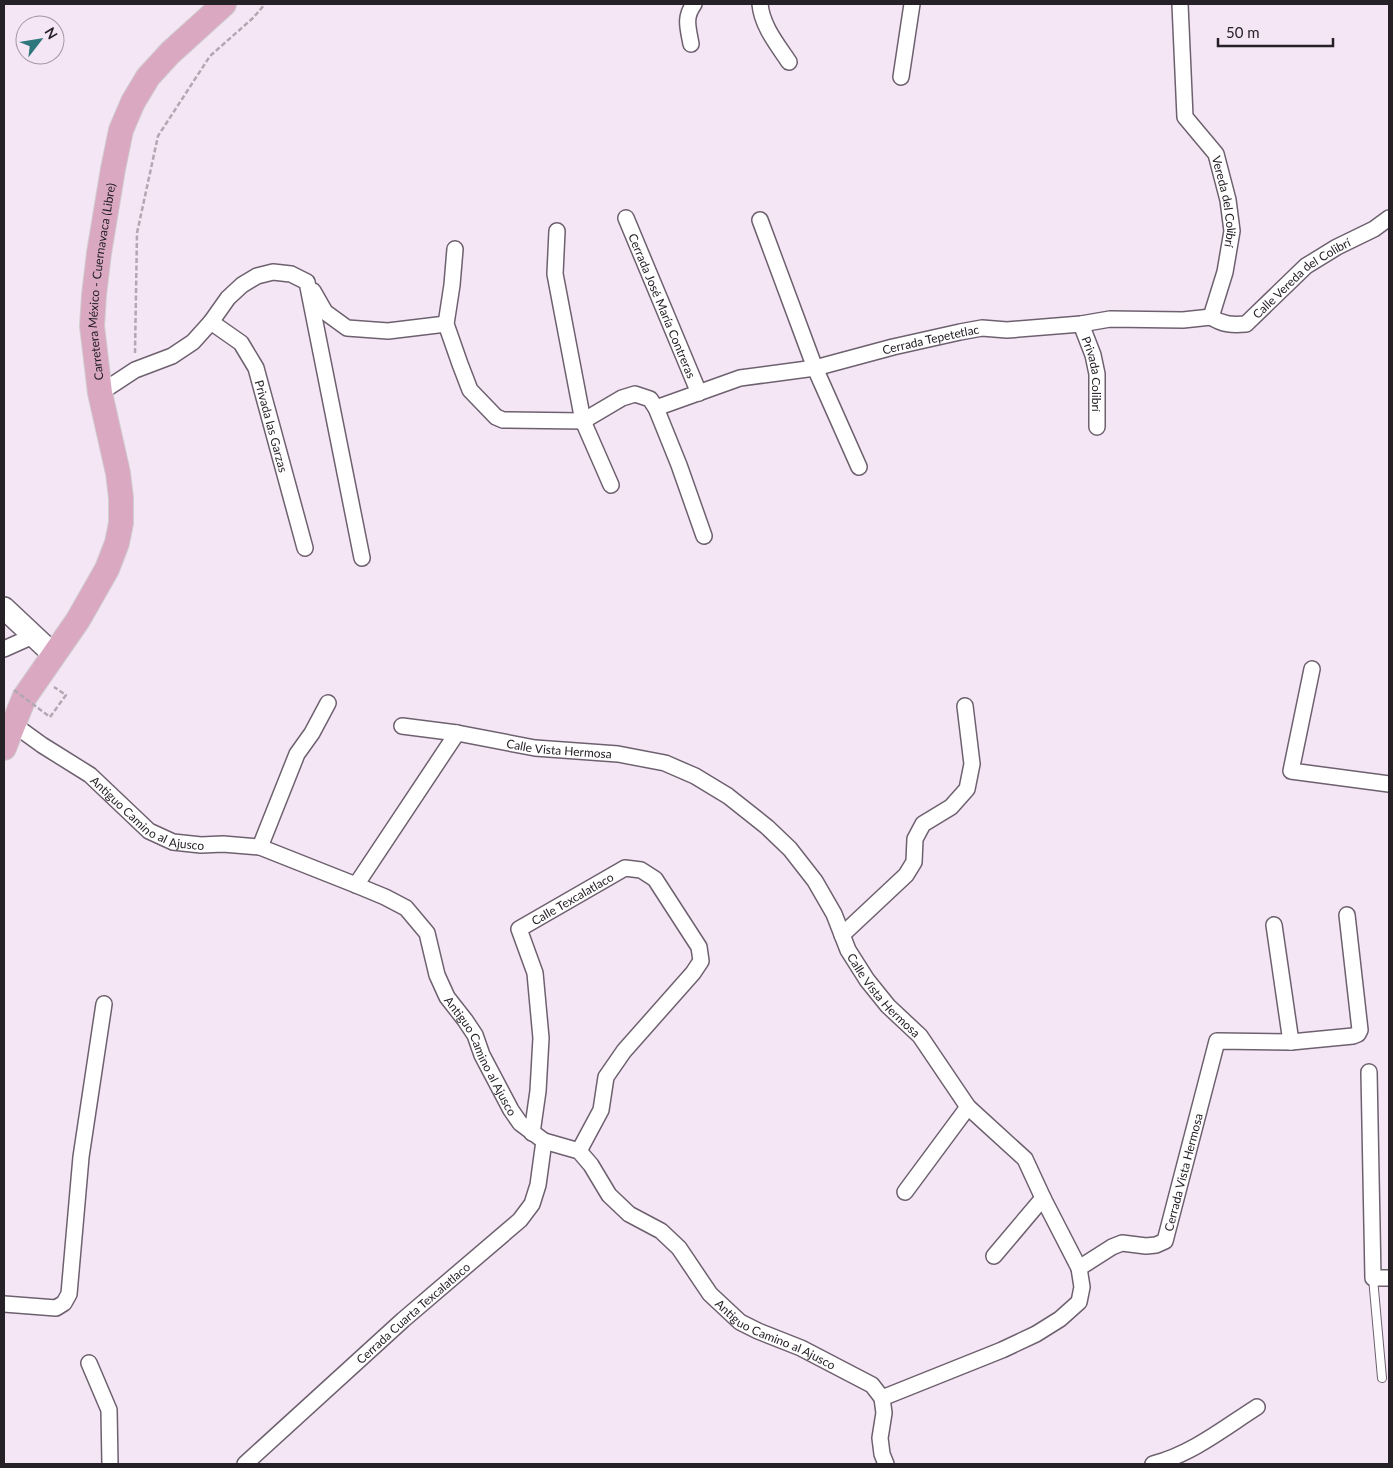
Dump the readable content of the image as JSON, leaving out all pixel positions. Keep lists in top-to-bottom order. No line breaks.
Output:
{"streets":{"main road":["Carretera México - Cuernavaca (Libre)"],"street":["Vereda del Colibrí","Calle Vereda del Colibrí","Cerrada José María Contreras","Cerrada Tepetetlac","Privada Colibrí","Privada las Garzas","Calle Vista Hermosa","Antiguo Camino al Ajusco","Calle Texcalatlaco","Cerrada Vista Hermosa","Cerrada Cuarta Texcalatlaco"]},"crossings":[["Vereda del Colibrí","Calle Vereda del Colibrí"],["Vereda del Colibrí","Cerrada Tepetetlac"],["Calle Vereda del Colibrí","Cerrada Tepetetlac"],["Carretera México - Cuernavaca (Libre)","Antiguo Camino al Ajusco"],["Cerrada José María Contreras","Cerrada Tepetetlac"],["Cerrada Tepetetlac","Privada Colibrí"],["Calle Vista Hermosa","Antiguo Camino al Ajusco"],["Calle Vista Hermosa","Cerrada Vista Hermosa"],["Antiguo Camino al Ajusco","Calle Texcalatlaco"],["Antiguo Camino al Ajusco","Cerrada Cuarta Texcalatlaco"],["Calle Texcalatlaco","Cerrada Cuarta Texcalatlaco"]],"scale_bar":"50 m","north":"top right"}
